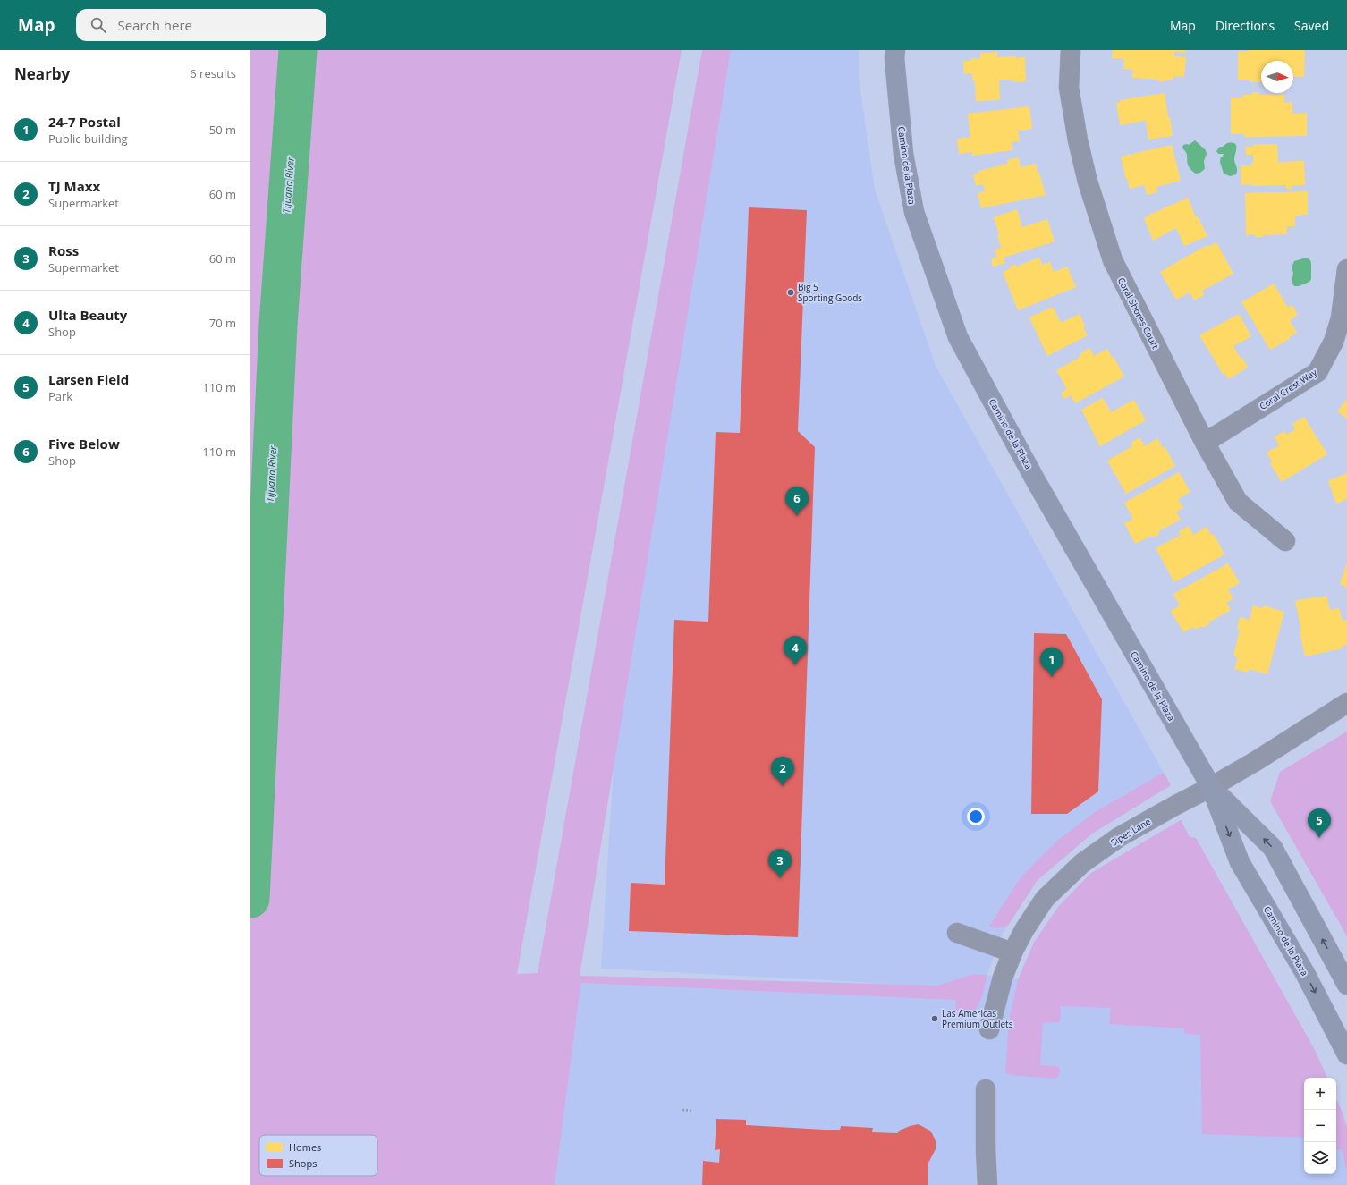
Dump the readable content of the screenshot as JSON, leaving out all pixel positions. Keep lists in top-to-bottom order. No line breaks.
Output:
{"streets":{"main road":["Camino de la Plaza"],"street":["Coral Shores Court","Coral Crest Way","Sipes Lane"]},"crossings":[["Camino de la Plaza","Sipes Lane"],["Coral Shores Court","Coral Crest Way"]],"water":["Tijuana River"],"places":["Big 5 Sporting Goods","Las Americas Premium Outlets"],"legend":["Homes","Shops"],"north":"right","page":{"header":"Map","search":"Search here","nav":["Map","Directions","Saved"],"heading":["Nearby","6 results"],"list":[{"mark":"1","name":"24-7 Postal","note":"Public building","value":"50 m"},{"mark":"2","name":"TJ Maxx","note":"Supermarket","value":"60 m"},{"mark":"3","name":"Ross","note":"Supermarket","value":"60 m"},{"mark":"4","name":"Ulta Beauty","note":"Shop","value":"70 m"},{"mark":"5","name":"Larsen Field","note":"Park","value":"110 m"},{"mark":"6","name":"Five Below","note":"Shop","value":"110 m"}],"pins":["6","4","1","2","5","3"],"map_buttons":["+","−"]}}
